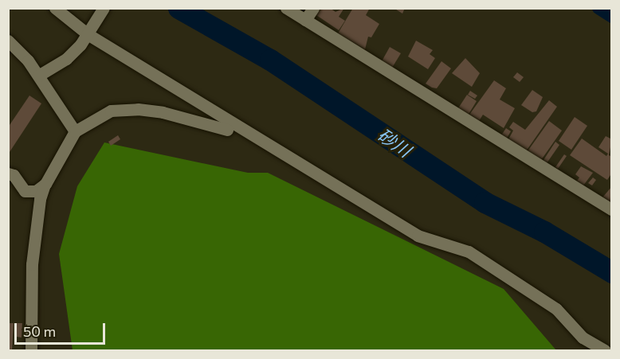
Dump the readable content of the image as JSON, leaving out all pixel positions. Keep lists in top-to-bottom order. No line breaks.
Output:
{"water":["砂川"],"scale_bar":"50 m"}
